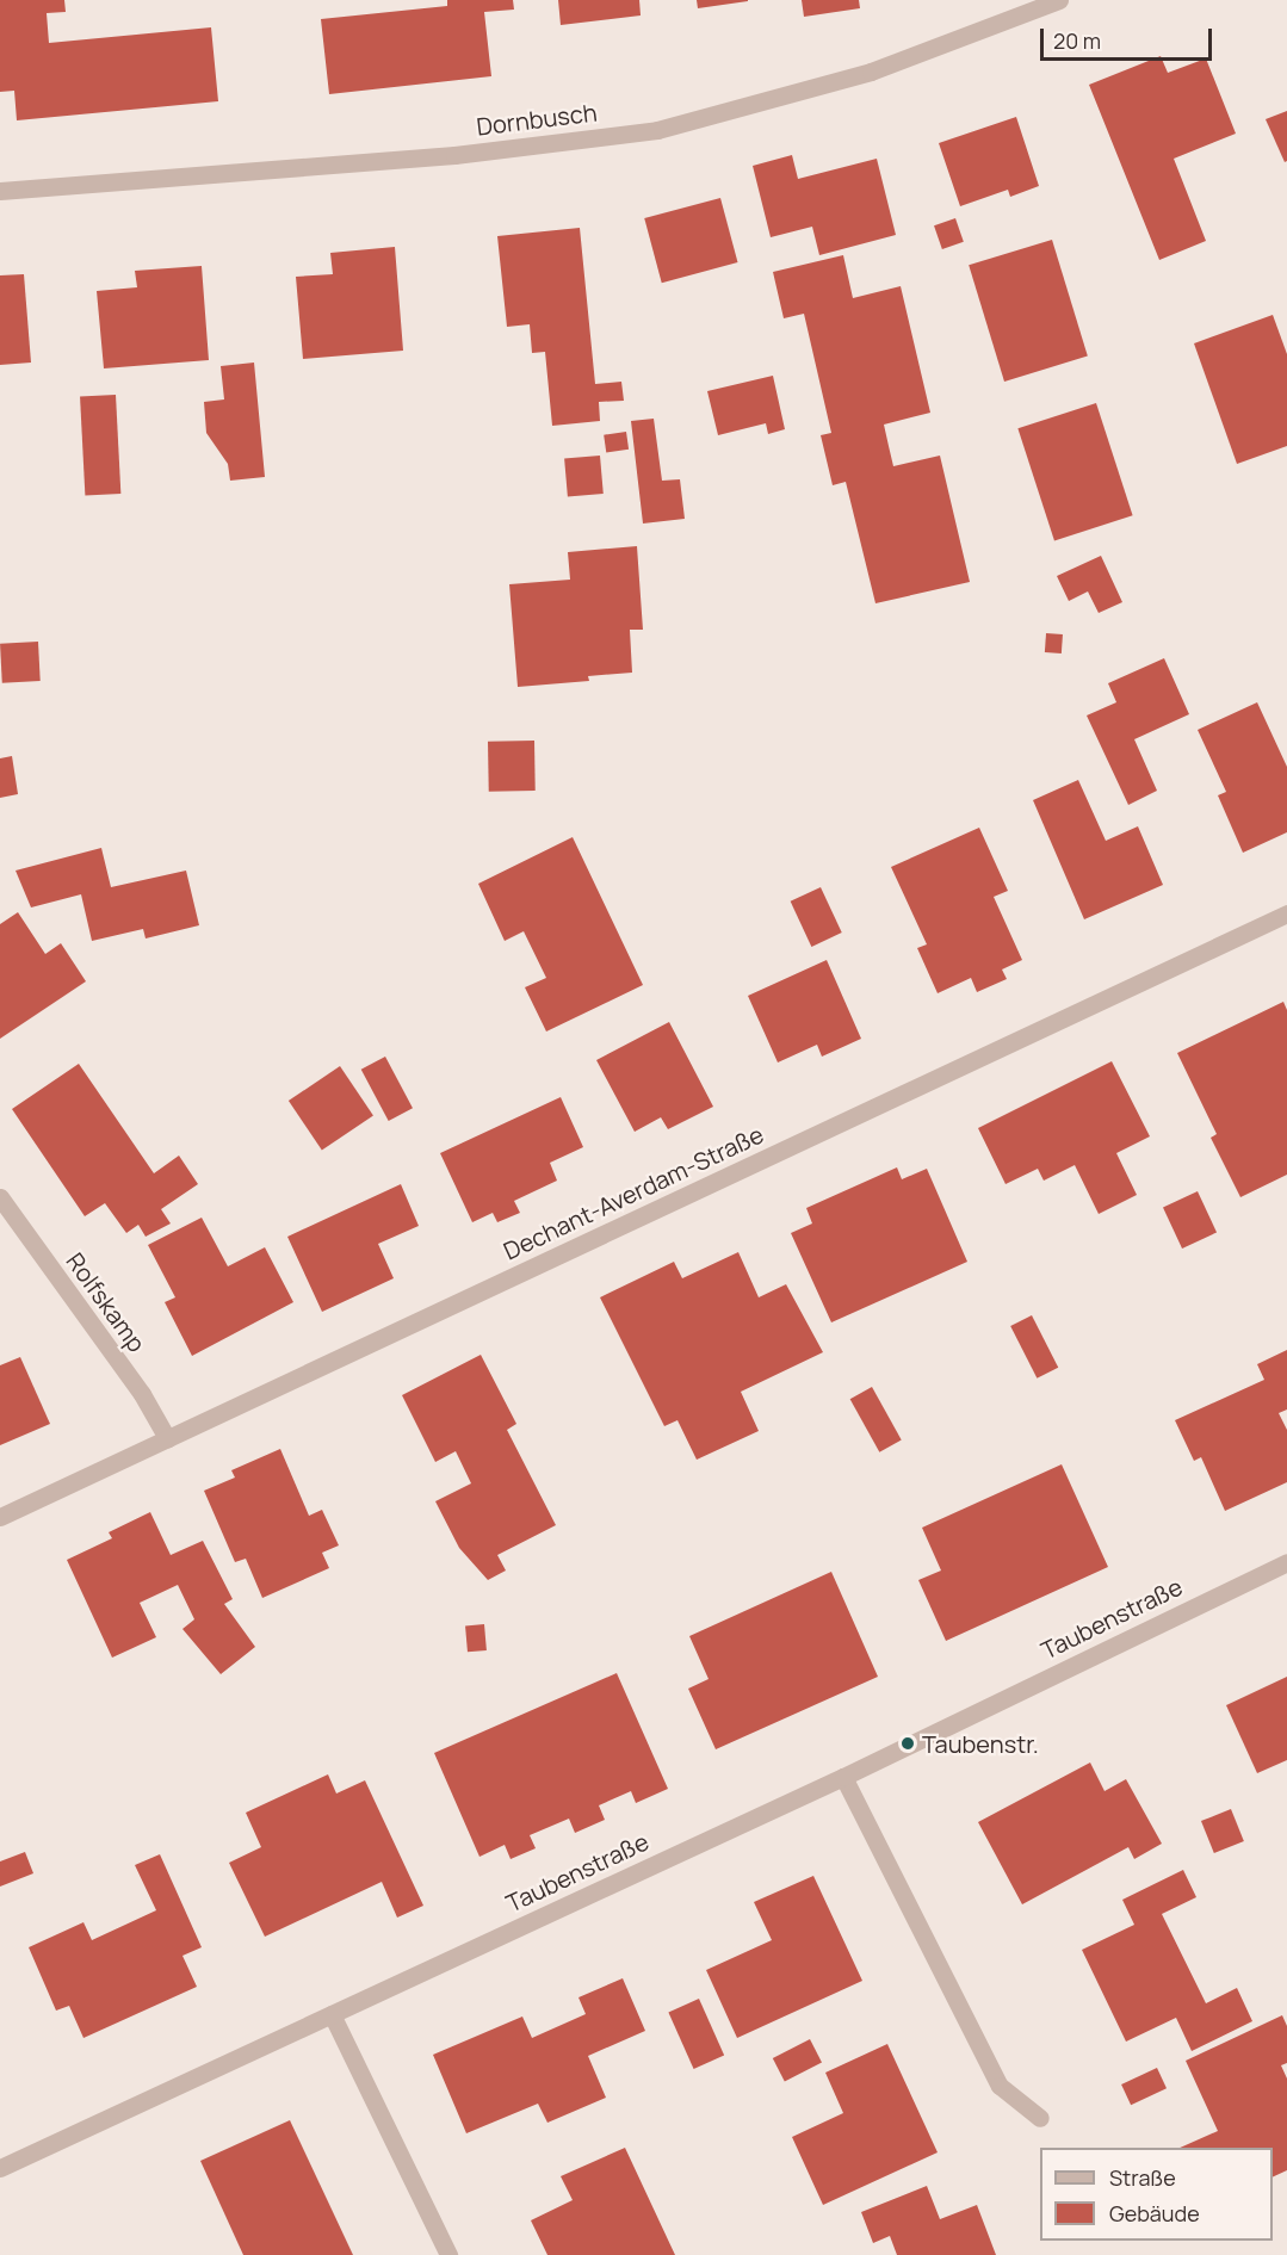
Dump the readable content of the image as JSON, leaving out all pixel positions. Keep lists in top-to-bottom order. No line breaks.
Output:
{"streets":{"street":["Dornbusch","Dechant-Averdam-Straße","Rolfskamp","Taubenstraße"]},"crossings":[["Dechant-Averdam-Straße","Rolfskamp"]],"places":["Taubenstr."],"legend":["Straße","Gebäude"],"scale_bar":"20 m"}
